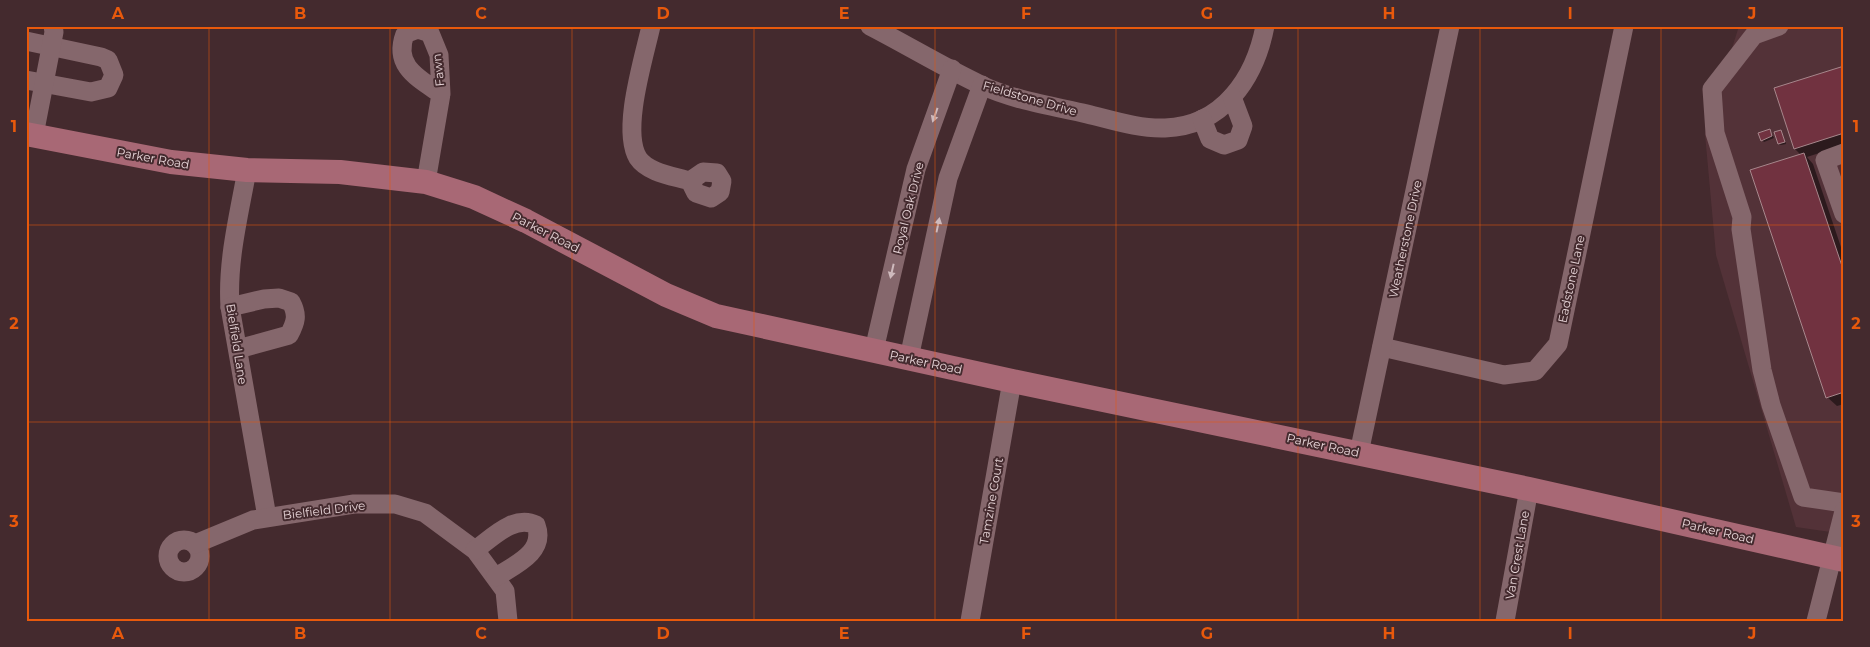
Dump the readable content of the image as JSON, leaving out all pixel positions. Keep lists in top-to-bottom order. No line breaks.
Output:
{"streets":{"main road":["Parker Road"],"street":["Fawn","Fieldstone Drive","Royal Oak Drive","Weatherstone Drive","Eadstone Lane","Bielfield Lane","Tamzine Court","Bielfield Drive","Van Crest Lane"]},"crossings":[["Fawn","Parker Road"],["Fieldstone Drive","Royal Oak Drive"],["Parker Road","Royal Oak Drive"],["Parker Road","Weatherstone Drive"],["Parker Road","Bielfield Lane"],["Parker Road","Tamzine Court"],["Parker Road","Van Crest Lane"],["Weatherstone Drive","Eadstone Lane"],["Bielfield Lane","Bielfield Drive"]],"grid":{"columns":["A","B","C","D","E","F","G","H","I","J"],"rows":["1","2","3"]}}
